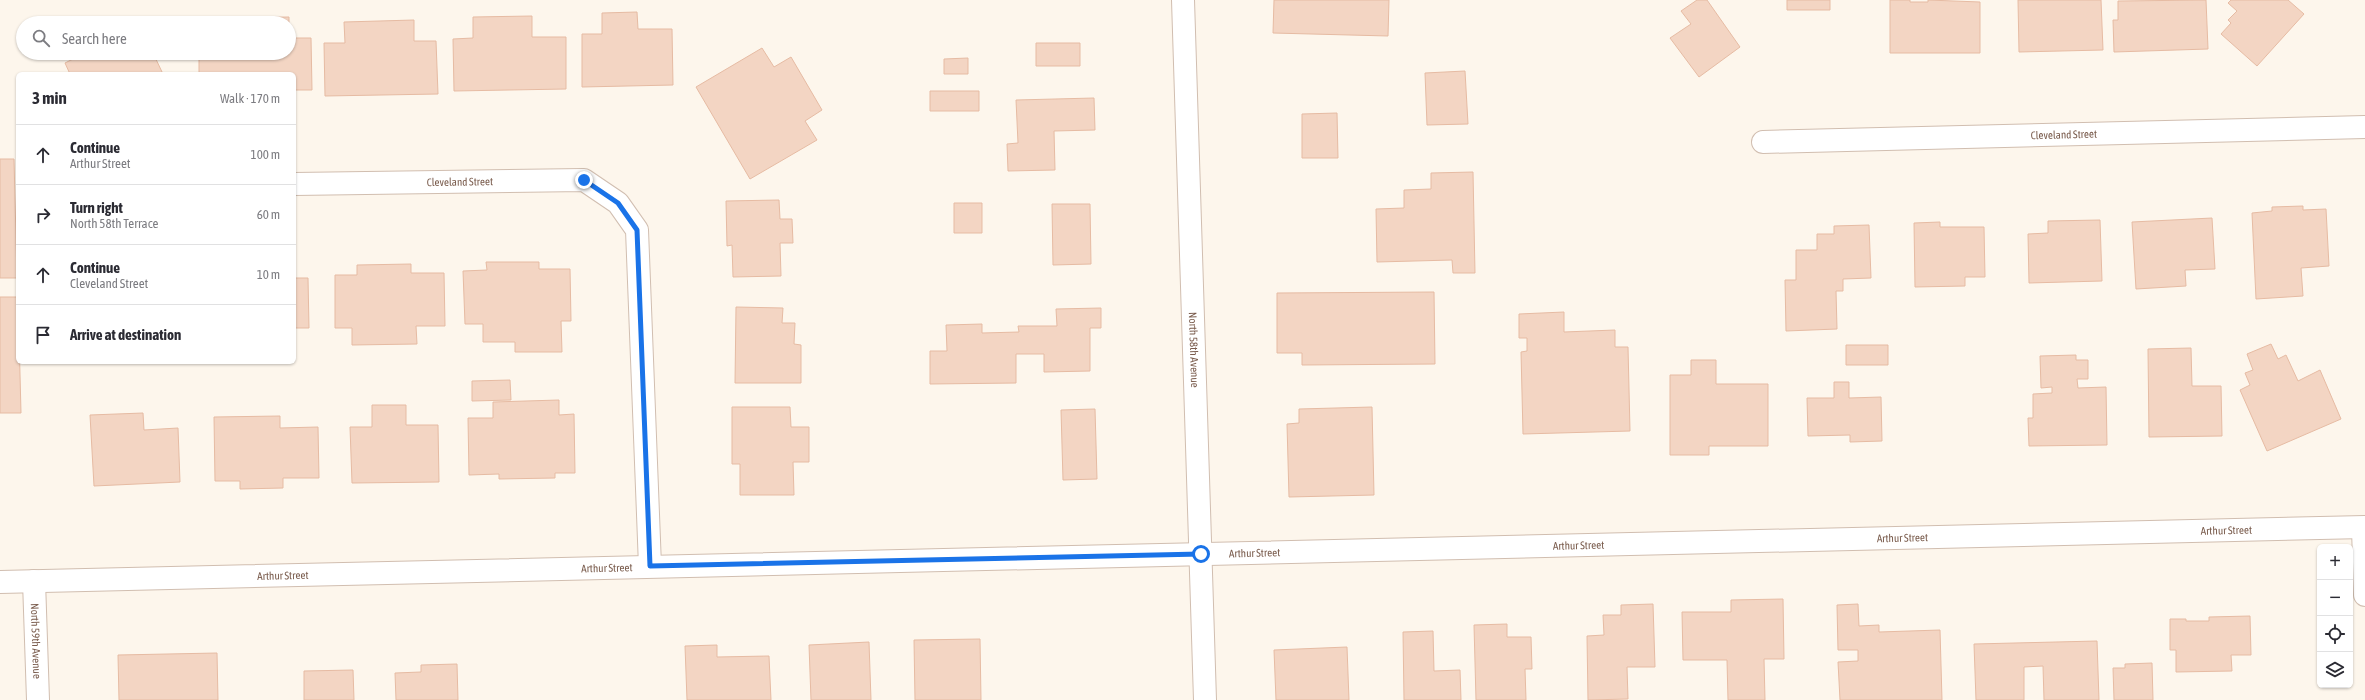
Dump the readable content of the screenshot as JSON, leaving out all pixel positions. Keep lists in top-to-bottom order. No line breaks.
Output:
{"streets":{"street":["Cleveland Street","North 58th Avenue","Arthur Street","North 59th Avenue"]},"crossings":[["Cleveland Street","Arthur Street"],["North 58th Avenue","Arthur Street"],["Arthur Street","North 59th Avenue"]],"page":{"search":"Search here","heading":["3 min","Walk · 170 m"],"list":[["Continue","Arthur Street","100 m"],["Turn right","North 58th Terrace","60 m"],["Continue","Cleveland Street","10 m"],"Arrive at destination"],"map_buttons":["+","−"]}}
